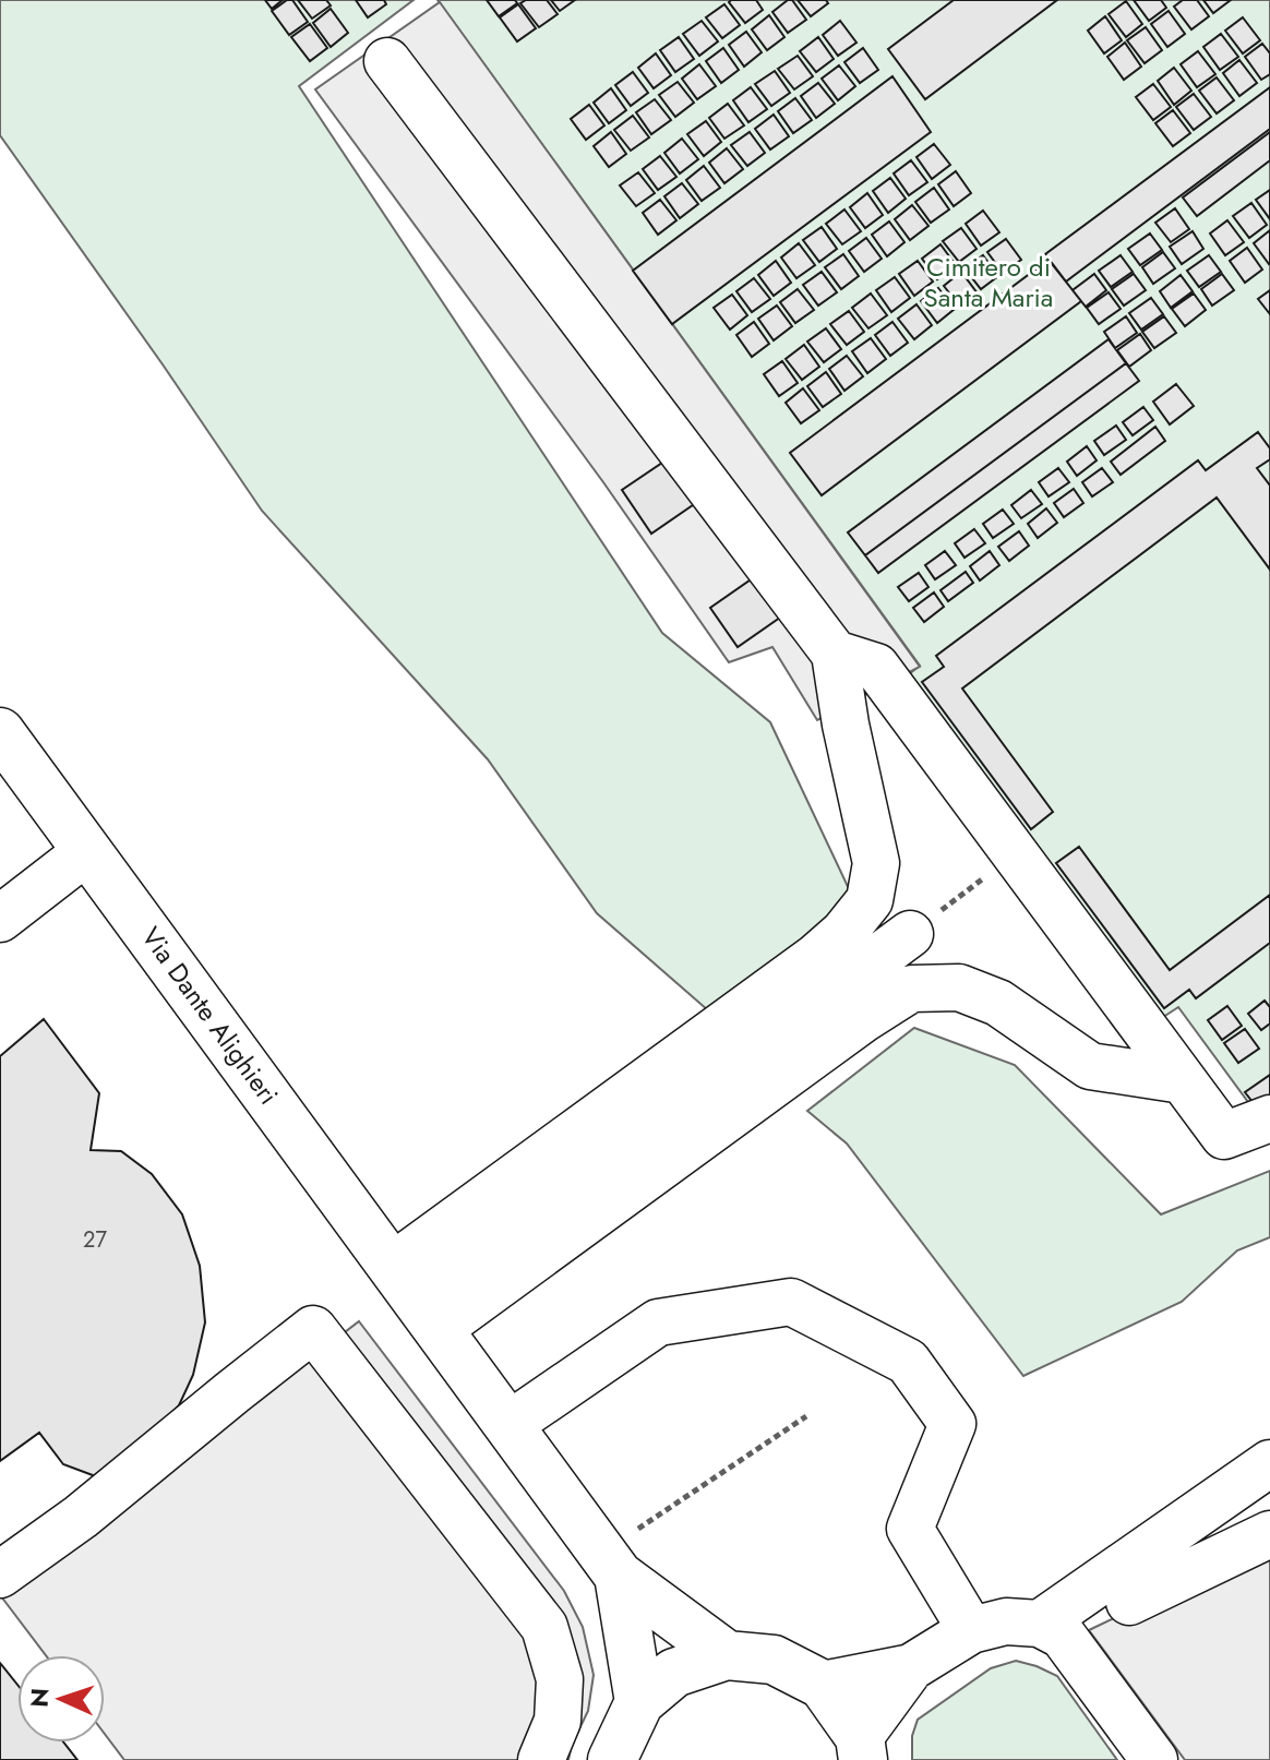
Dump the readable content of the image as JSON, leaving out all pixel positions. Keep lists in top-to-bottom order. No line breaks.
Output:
{"streets":{"main road":["Via Dante Alighieri"]},"parks":["Cimitero di Santa Maria"],"house_numbers":["27"],"north":"left"}
